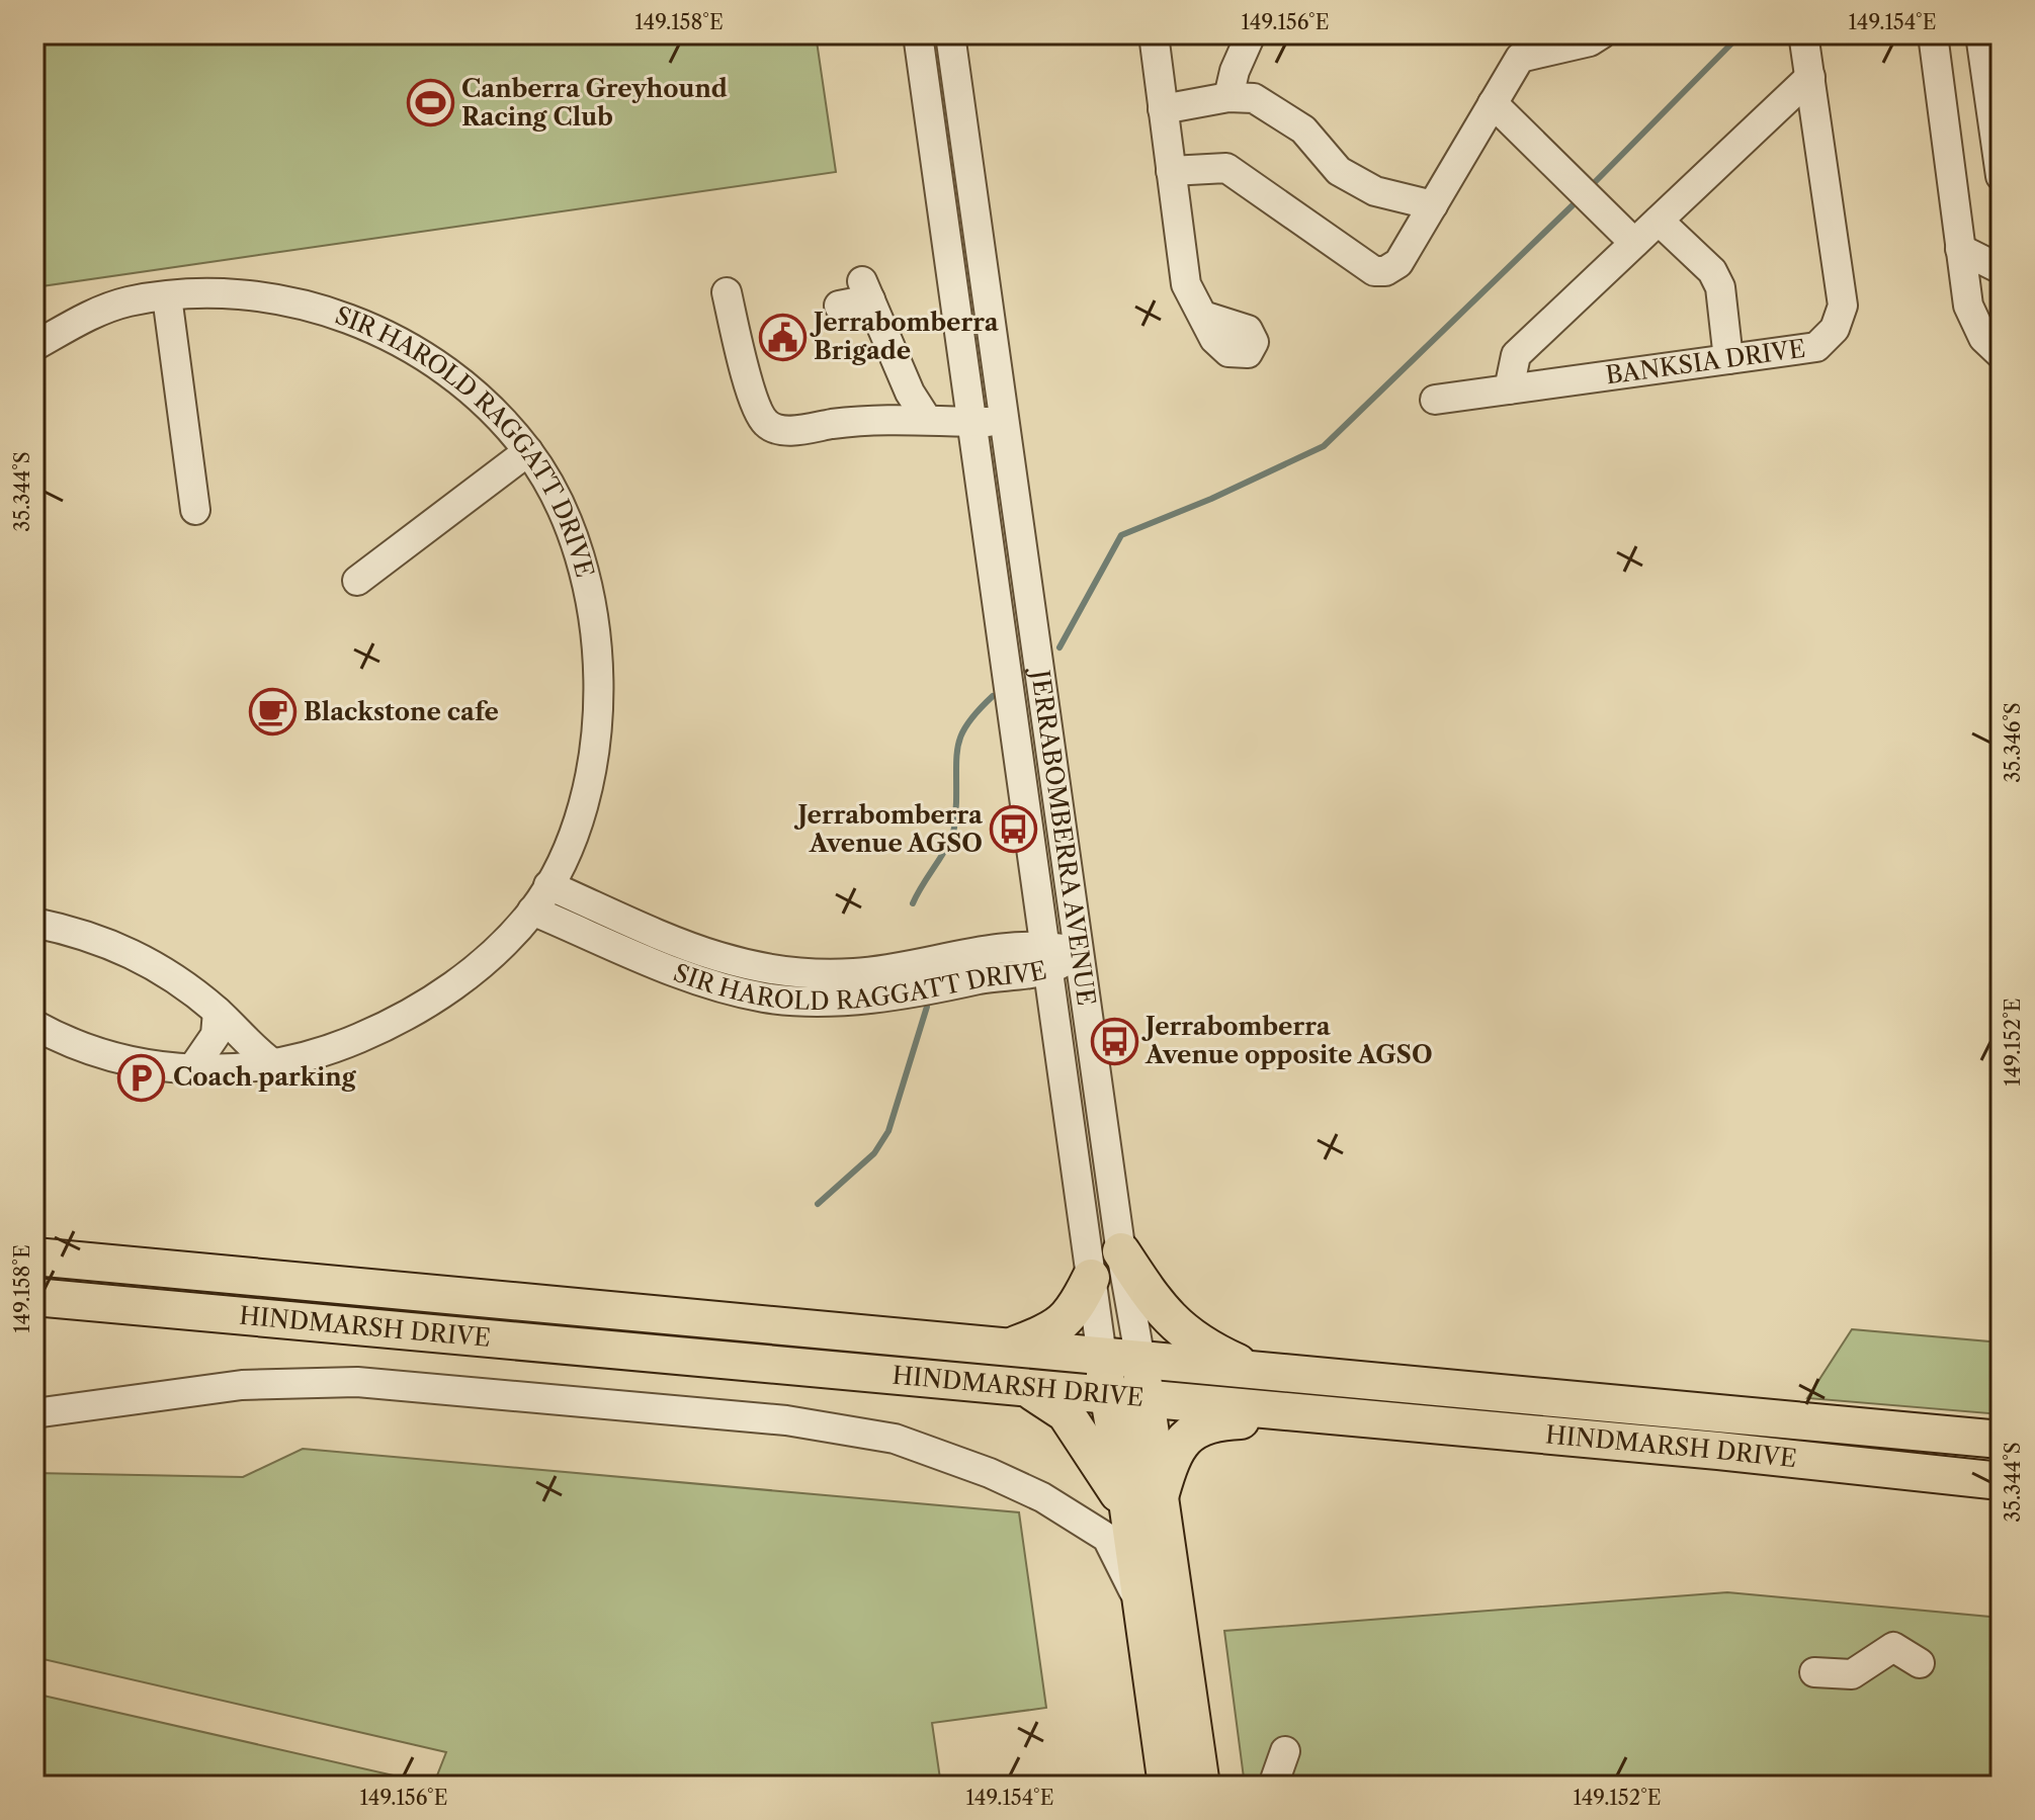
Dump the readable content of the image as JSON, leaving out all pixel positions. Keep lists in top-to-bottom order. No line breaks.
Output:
{"streets":{"main road":["JERRABOMBERRA AVENUE","HINDMARSH DRIVE"],"street":["BANKSIA DRIVE","SIR HAROLD RAGGATT DRIVE"]},"crossings":[["SIR HAROLD RAGGATT DRIVE","JERRABOMBERRA AVENUE"],["JERRABOMBERRA AVENUE","HINDMARSH DRIVE"]],"places":{"sports":["Canberra Greyhound Racing Club"],"public building":["Jerrabomberra Brigade"],"cafe":["Blackstone cafe"],"bus stop":["Jerrabomberra Avenue AGSO","Jerrabomberra Avenue opposite AGSO"],"parking":["Coach parking"]},"coordinates":["149.158°E","149.156°E","149.154°E","35.344°S","35.346°S","149.152°E"]}
